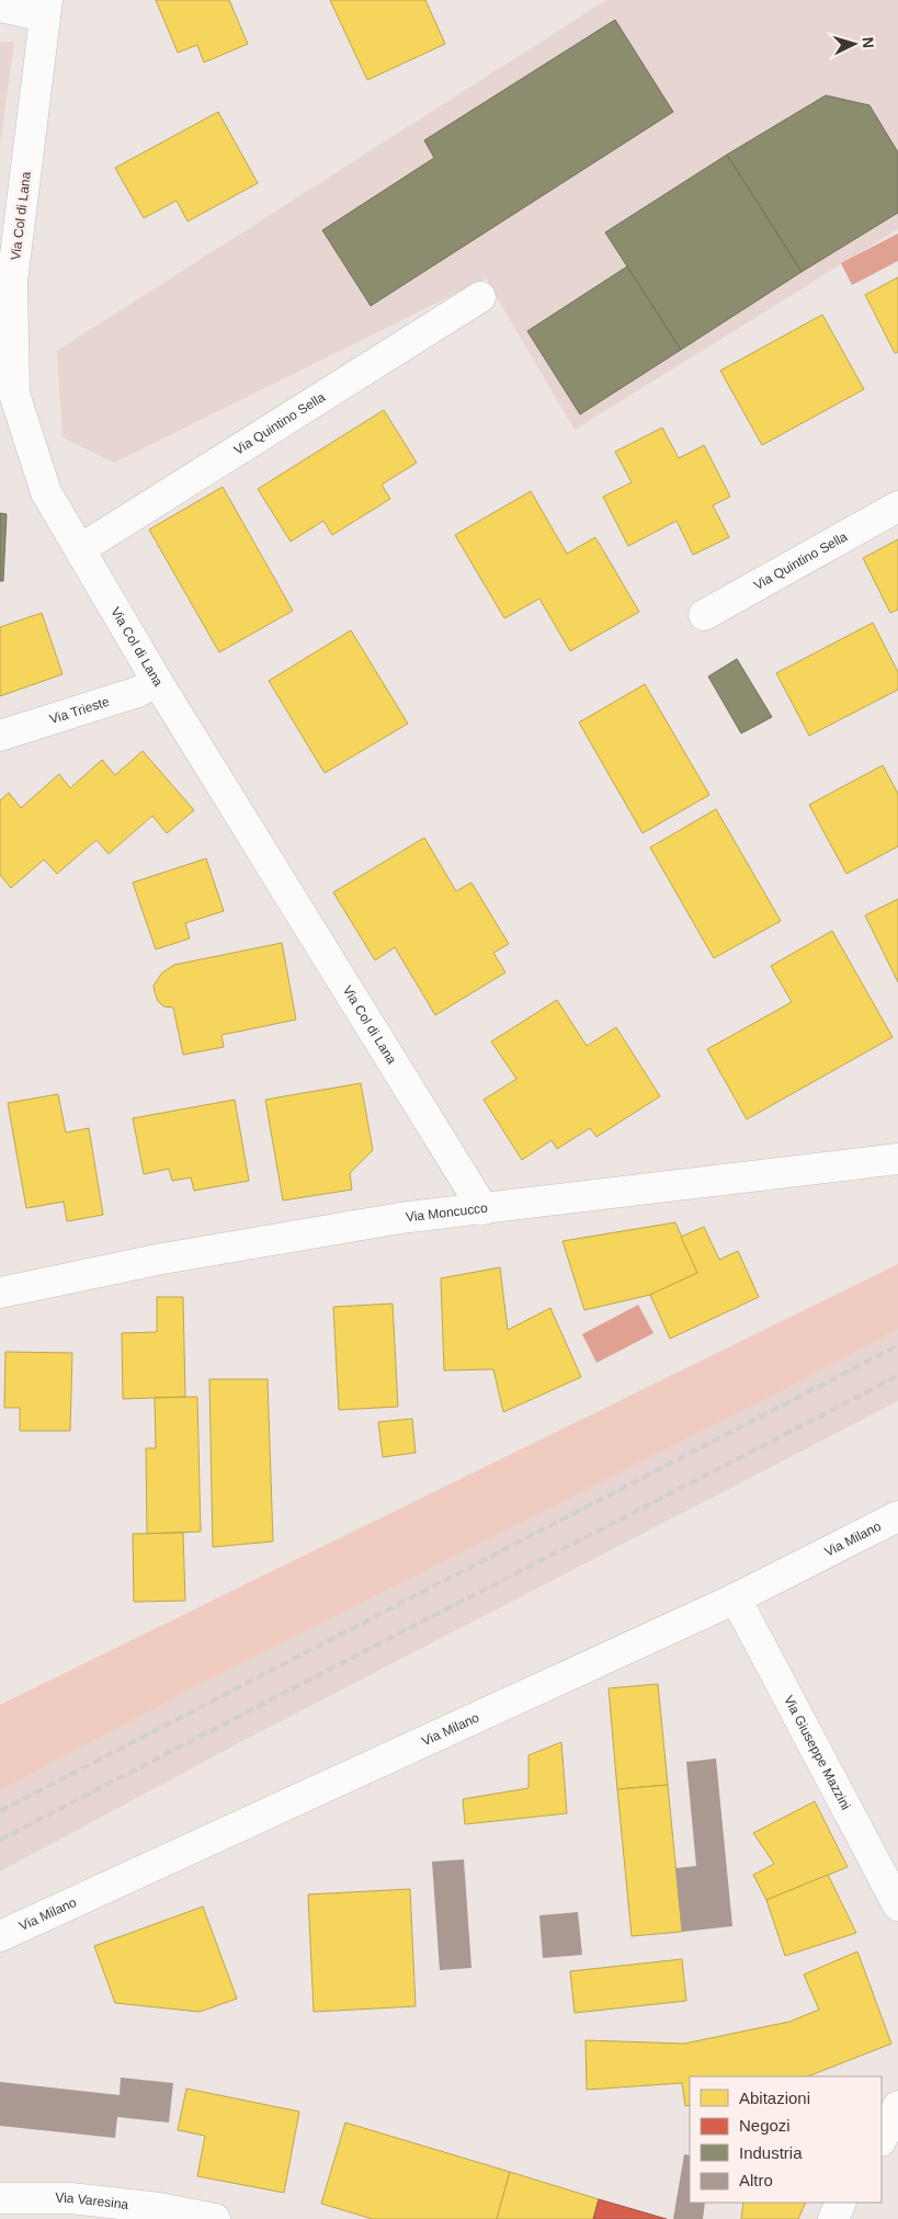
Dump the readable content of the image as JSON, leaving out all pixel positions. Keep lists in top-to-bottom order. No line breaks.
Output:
{"streets":{"street":["Via Col di Lana","Via Quintino Sella","Via Trieste","Via Moncucco","Via Milano","Via Giuseppe Mazzini","Via Varesina"]},"crossings":[["Via Col di Lana","Via Quintino Sella"],["Via Col di Lana","Via Trieste"],["Via Col di Lana","Via Moncucco"],["Via Milano","Via Giuseppe Mazzini"]],"legend":["Abitazioni","Negozi","Industria","Altro"],"north":"right"}
